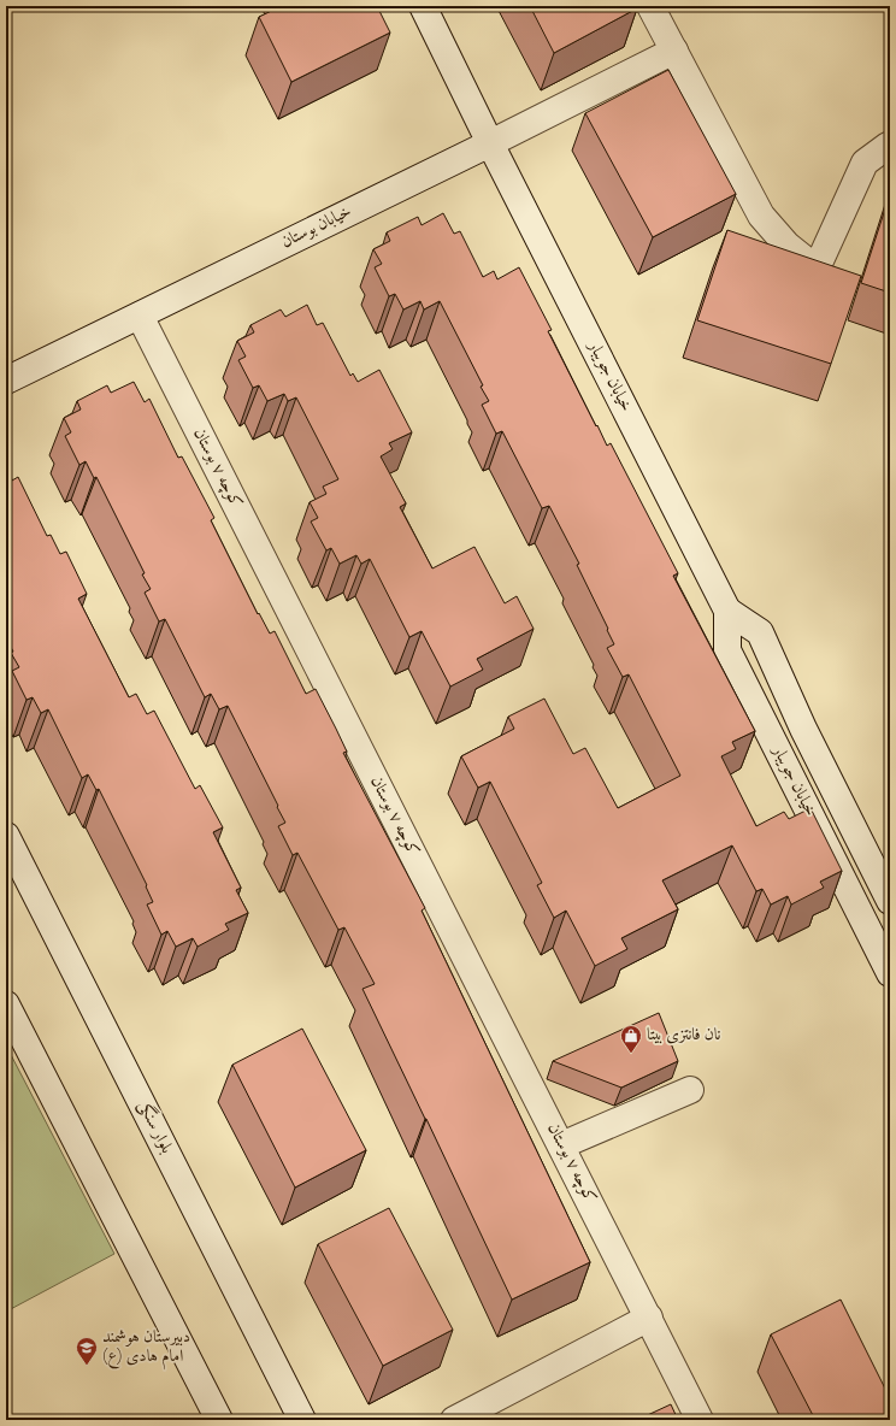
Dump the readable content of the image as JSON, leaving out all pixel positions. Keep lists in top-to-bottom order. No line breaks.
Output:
{"streets":{"street":["خیابان بوستان","خیابان جویبار","کوچه ۷ بوستان","بلوار سنگی"]},"crossings":[["خیابان بوستان","خیابان جویبار"],["خیابان بوستان","کوچه ۷ بوستان"]],"places":{"shop":["نان فانتزی بیتا"],"school or university":["دبیرستان هوشمند امام هادی (ع)"]}}
